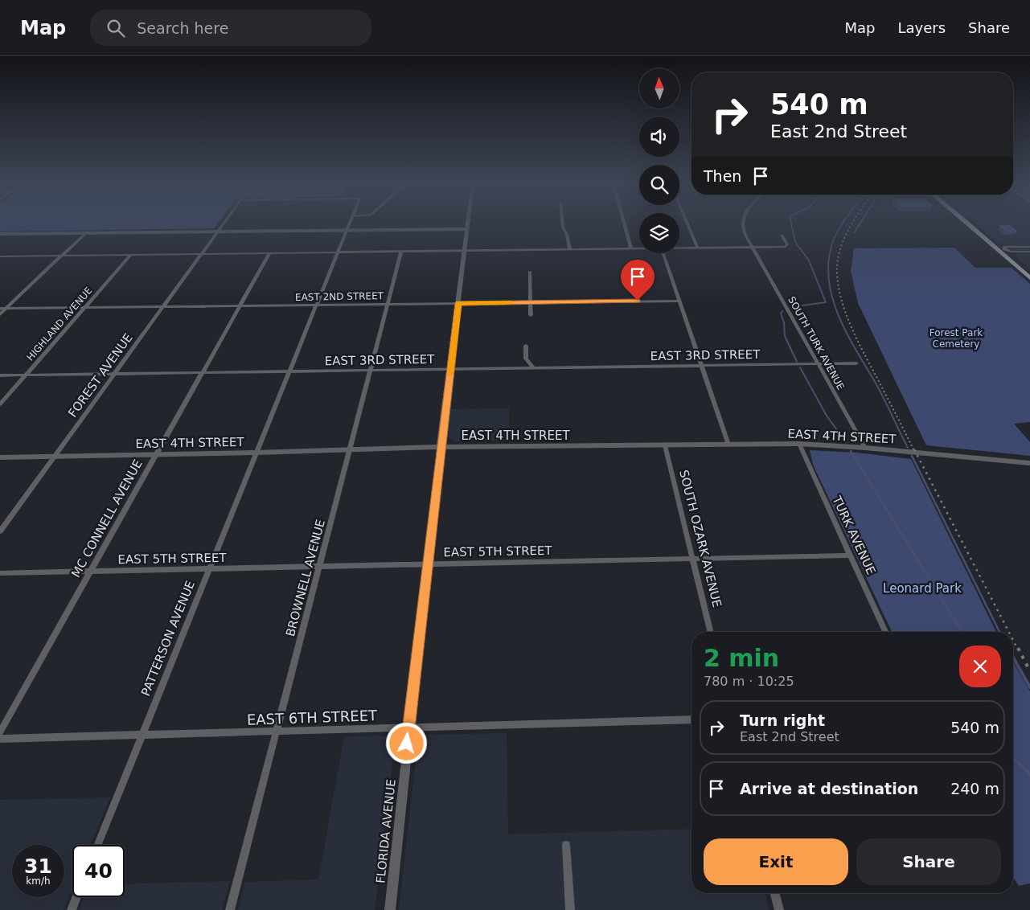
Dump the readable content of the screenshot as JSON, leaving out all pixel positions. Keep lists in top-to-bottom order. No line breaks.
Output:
{"streets":{"street":["EAST 2ND STREET","HIGHLAND AVENUE","SOUTH TURK AVENUE","EAST 3RD STREET","FOREST AVENUE","EAST 4TH STREET","MC CONNELL AVENUE","TURK AVENUE","SOUTH OZARK AVENUE","EAST 5TH STREET","BROWNELL AVENUE","PATTERSON AVENUE","EAST 6TH STREET","FLORIDA AVENUE"]},"crossings":[["EAST 2ND STREET","HIGHLAND AVENUE"],["EAST 2ND STREET","FOREST AVENUE"],["EAST 2ND STREET","MC CONNELL AVENUE"],["EAST 2ND STREET","BROWNELL AVENUE"],["EAST 2ND STREET","PATTERSON AVENUE"],["EAST 2ND STREET","FLORIDA AVENUE"],["HIGHLAND AVENUE","EAST 3RD STREET"],["SOUTH TURK AVENUE","EAST 3RD STREET"],["SOUTH TURK AVENUE","EAST 4TH STREET"],["EAST 3RD STREET","FOREST AVENUE"],["EAST 3RD STREET","MC CONNELL AVENUE"],["EAST 3RD STREET","BROWNELL AVENUE"],["EAST 3RD STREET","PATTERSON AVENUE"],["EAST 3RD STREET","FLORIDA AVENUE"],["FOREST AVENUE","EAST 4TH STREET"],["EAST 4TH STREET","MC CONNELL AVENUE"],["EAST 4TH STREET","TURK AVENUE"],["EAST 4TH STREET","SOUTH OZARK AVENUE"],["EAST 4TH STREET","BROWNELL AVENUE"],["EAST 4TH STREET","PATTERSON AVENUE"],["EAST 4TH STREET","FLORIDA AVENUE"],["MC CONNELL AVENUE","EAST 5TH STREET"],["TURK AVENUE","EAST 5TH STREET"],["SOUTH OZARK AVENUE","EAST 5TH STREET"],["EAST 5TH STREET","BROWNELL AVENUE"],["EAST 5TH STREET","PATTERSON AVENUE"],["EAST 5TH STREET","FLORIDA AVENUE"],["BROWNELL AVENUE","EAST 6TH STREET"],["PATTERSON AVENUE","EAST 6TH STREET"],["EAST 6TH STREET","FLORIDA AVENUE"]],"parks":["Forest Park Cemetery","Leonard Park"],"north":"top","page":{"header":"Map","search":"Search here","nav":["Map","Layers","Share"],"turn":["540 m","East 2nd Street"],"then":"Then","heading":["2 min","780 m · 10:25"],"list":[{"name":"Turn right","note":"East 2nd Street","value":"540 m"},{"name":"Arrive at destination","value":"240 m"}],"buttons":["Exit","Share"],"speed":"31 km/h","limit":"40"}}
